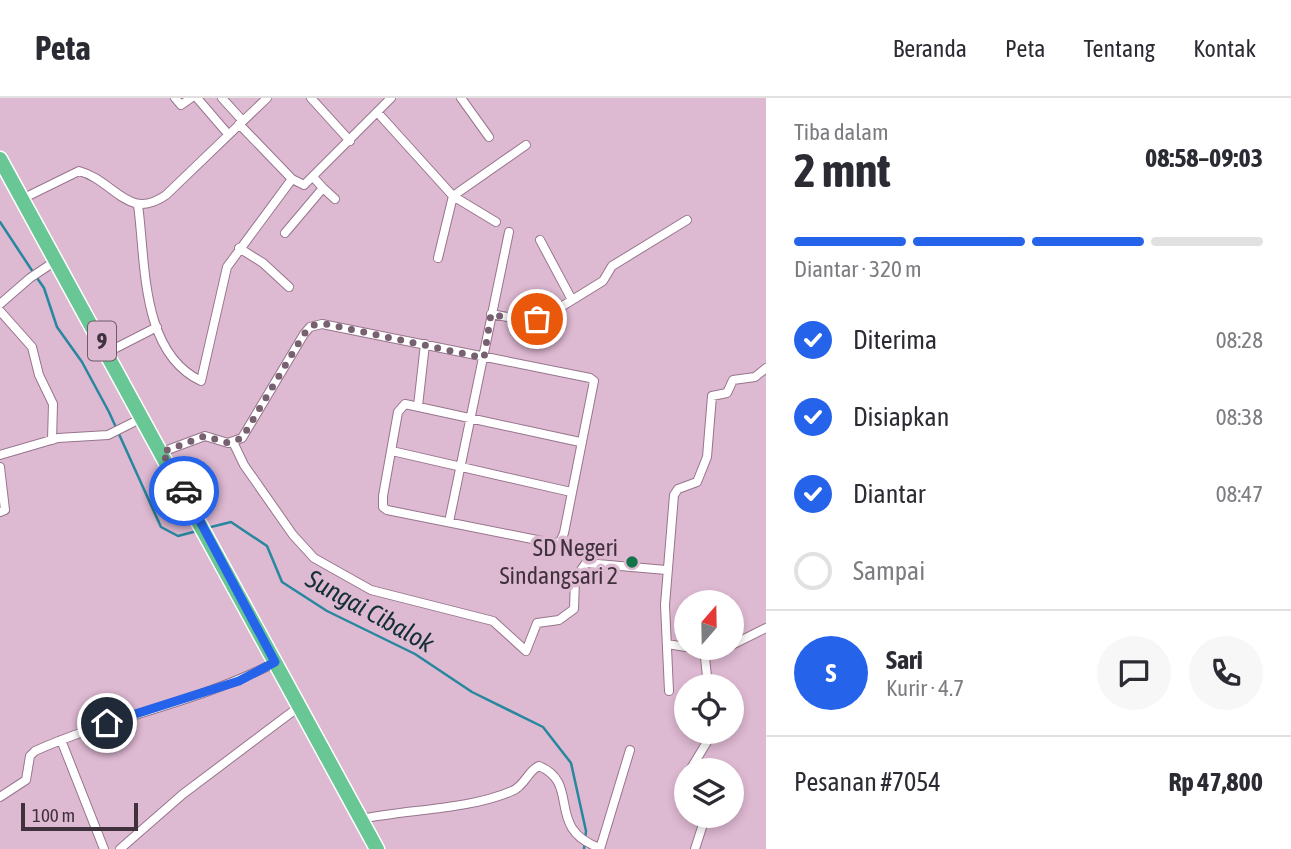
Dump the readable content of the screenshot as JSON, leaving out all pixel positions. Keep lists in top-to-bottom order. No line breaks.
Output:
{"streets":{"highway":["9"]},"water":["Sungai Cibalok"],"places":["SD Negeri Sindangsari 2"],"scale_bar":"100 m","north":"top","page":{"header":"Peta","nav":["Beranda","Peta","Tentang","Kontak"],"heading":["2 mnt","Tiba dalam","08:58–09:03"],"panel":["Sari","Kurir · 4.7","Pesanan #7054","Rp 47,800"],"bar":"Diantar · 320 m","list":[["Diterima","08:28"],["Disiapkan","08:38"],["Diantar","08:47"],"Sampai"],"round":"S","scale":"100 m"}}
